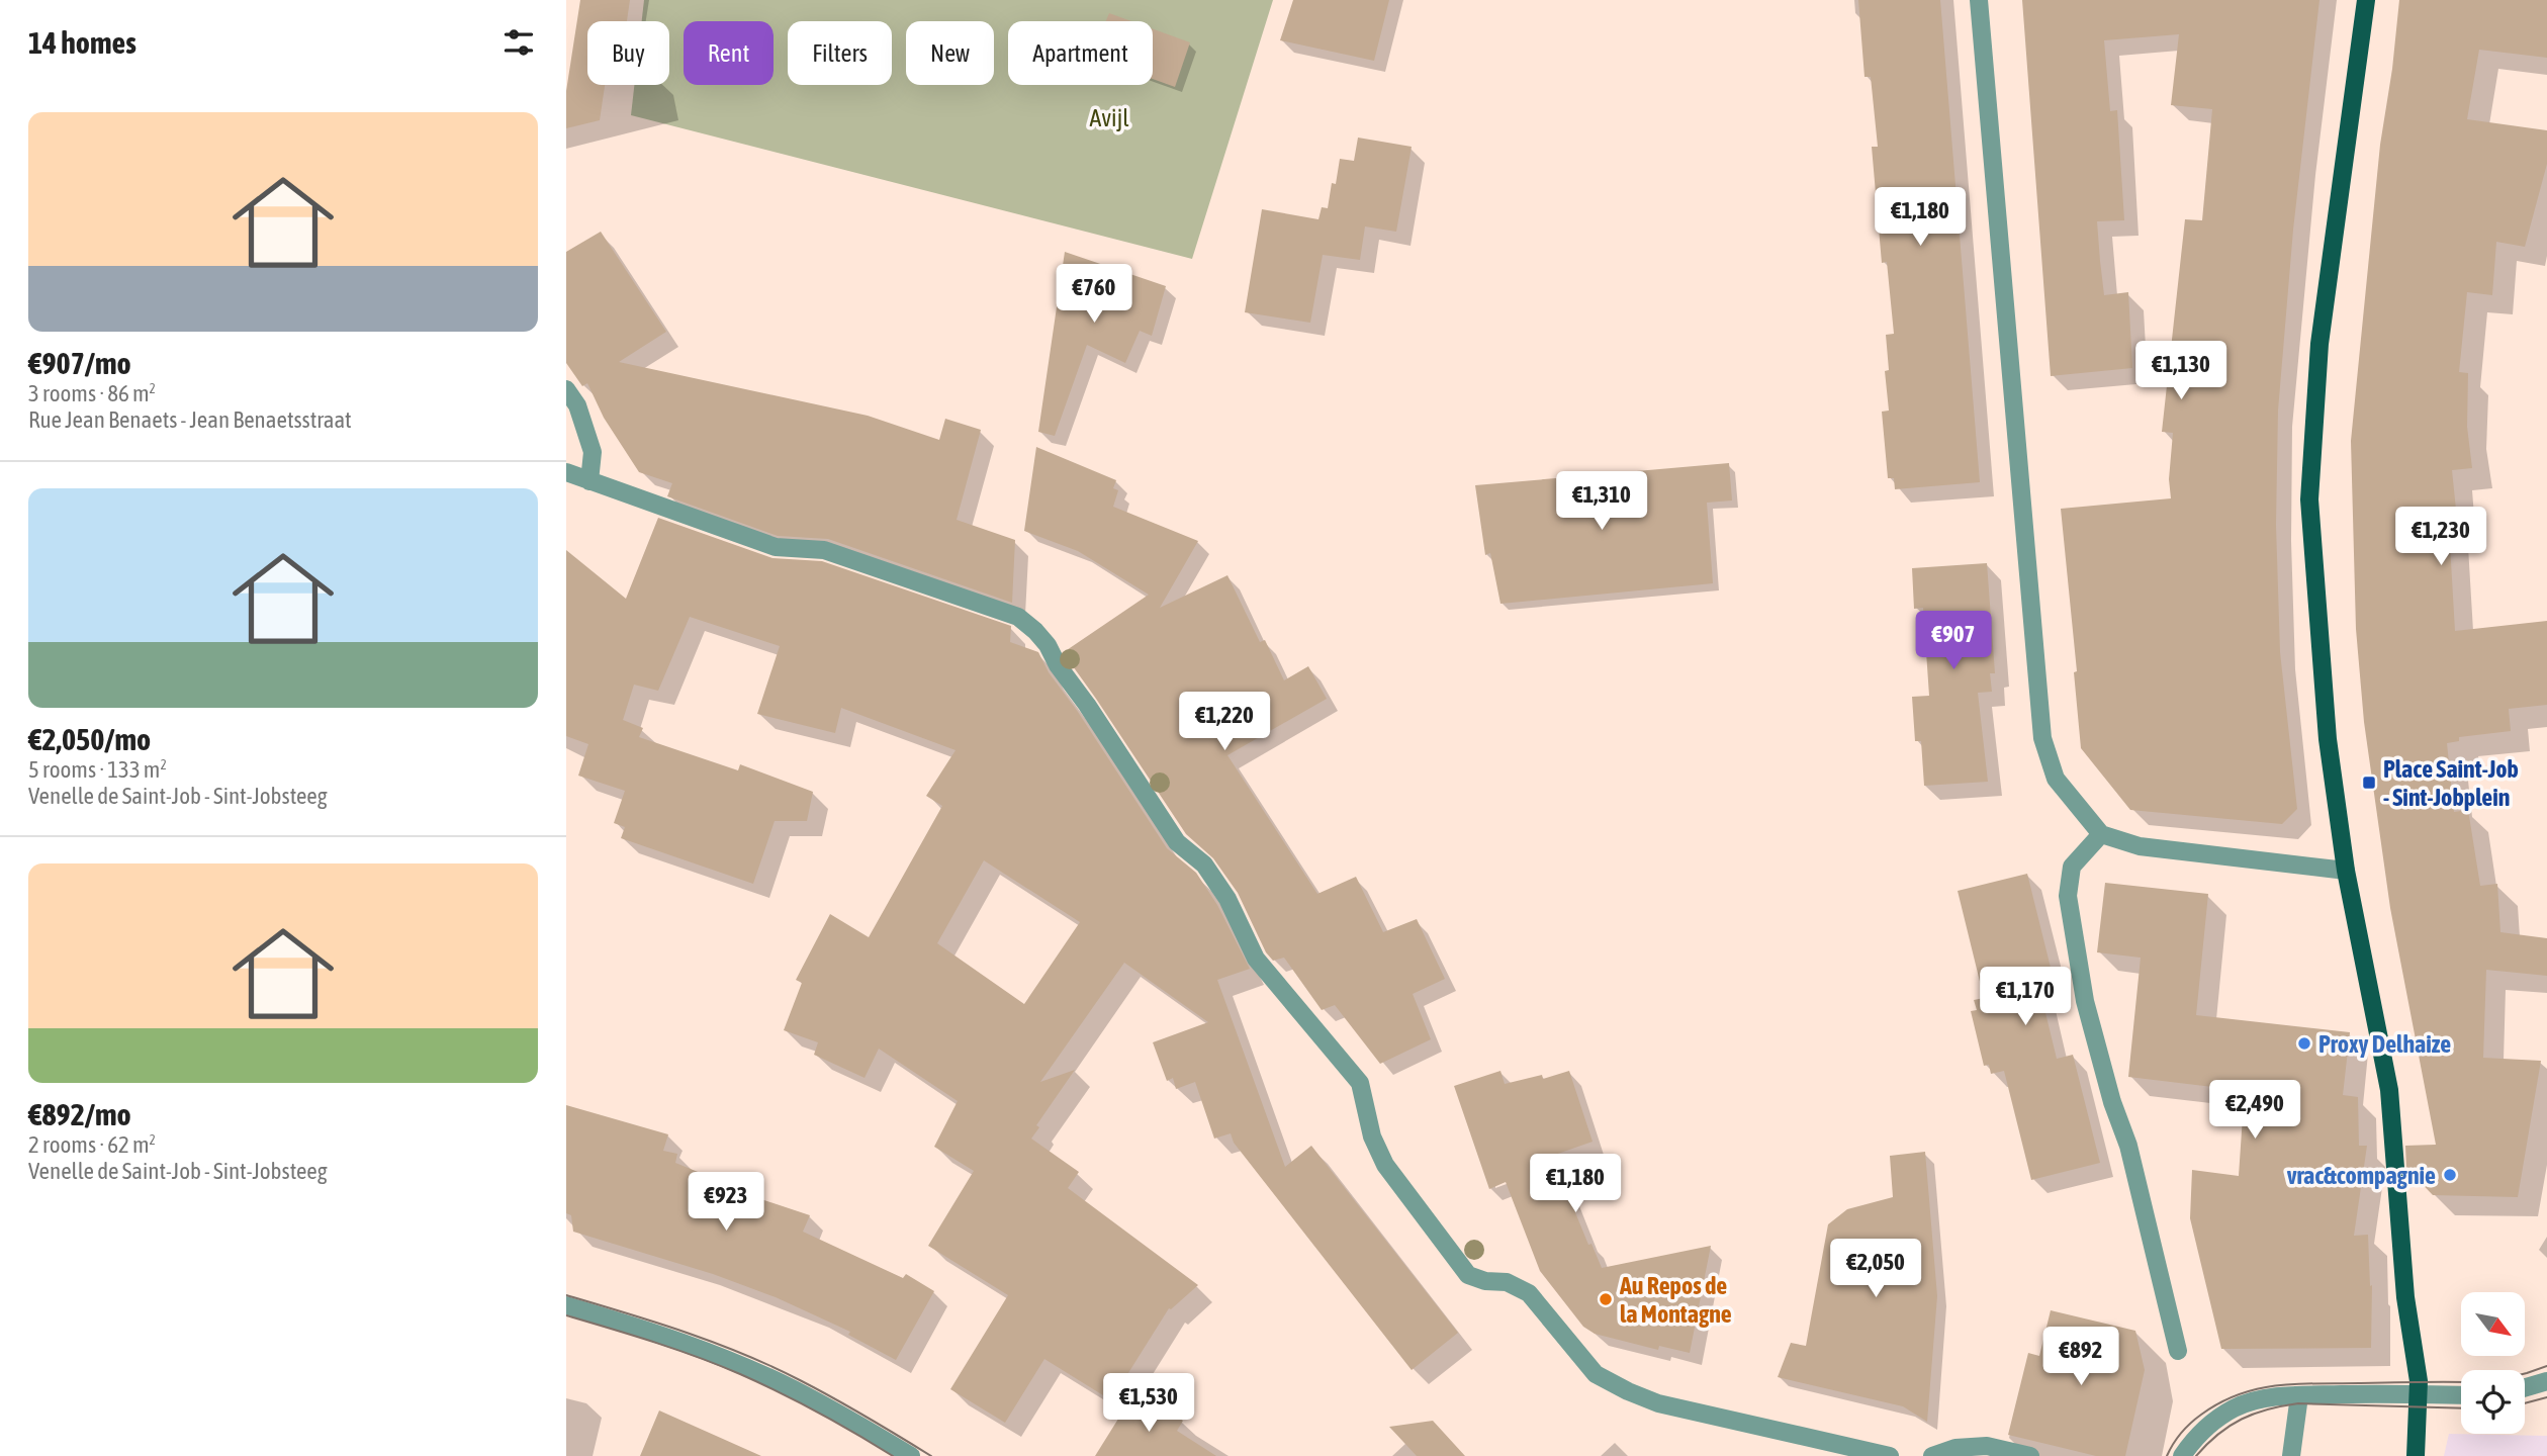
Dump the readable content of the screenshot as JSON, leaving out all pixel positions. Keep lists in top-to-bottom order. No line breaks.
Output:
{"parks":["Avijl"],"places":{"transit":["Place Saint-Job - Sint-Jobplein"],"other":["Proxy Delhaize","vrac&compagnie","Au Repos de la Montagne"]},"north":"bottom right","page":{"heading":"14 homes","chip":["Buy","Rent","Filters","New","Apartment"],"list":[{"name":"€907/mo","note":"3 rooms · 86 m² · Rue Jean Benaets - Jean Benaetsstraat"},{"name":"€2,050/mo","note":"5 rooms · 133 m² · Venelle de Saint-Job - Sint-Jobsteeg"},{"name":"€892/mo","note":"2 rooms · 62 m² · Venelle de Saint-Job - Sint-Jobsteeg"}],"price":["€1,180","€760","€1,130","€1,310","€1,230","€907","€1,220","€1,170","€2,490","€1,180","€923","€2,050","€892","€1,530"]}}
